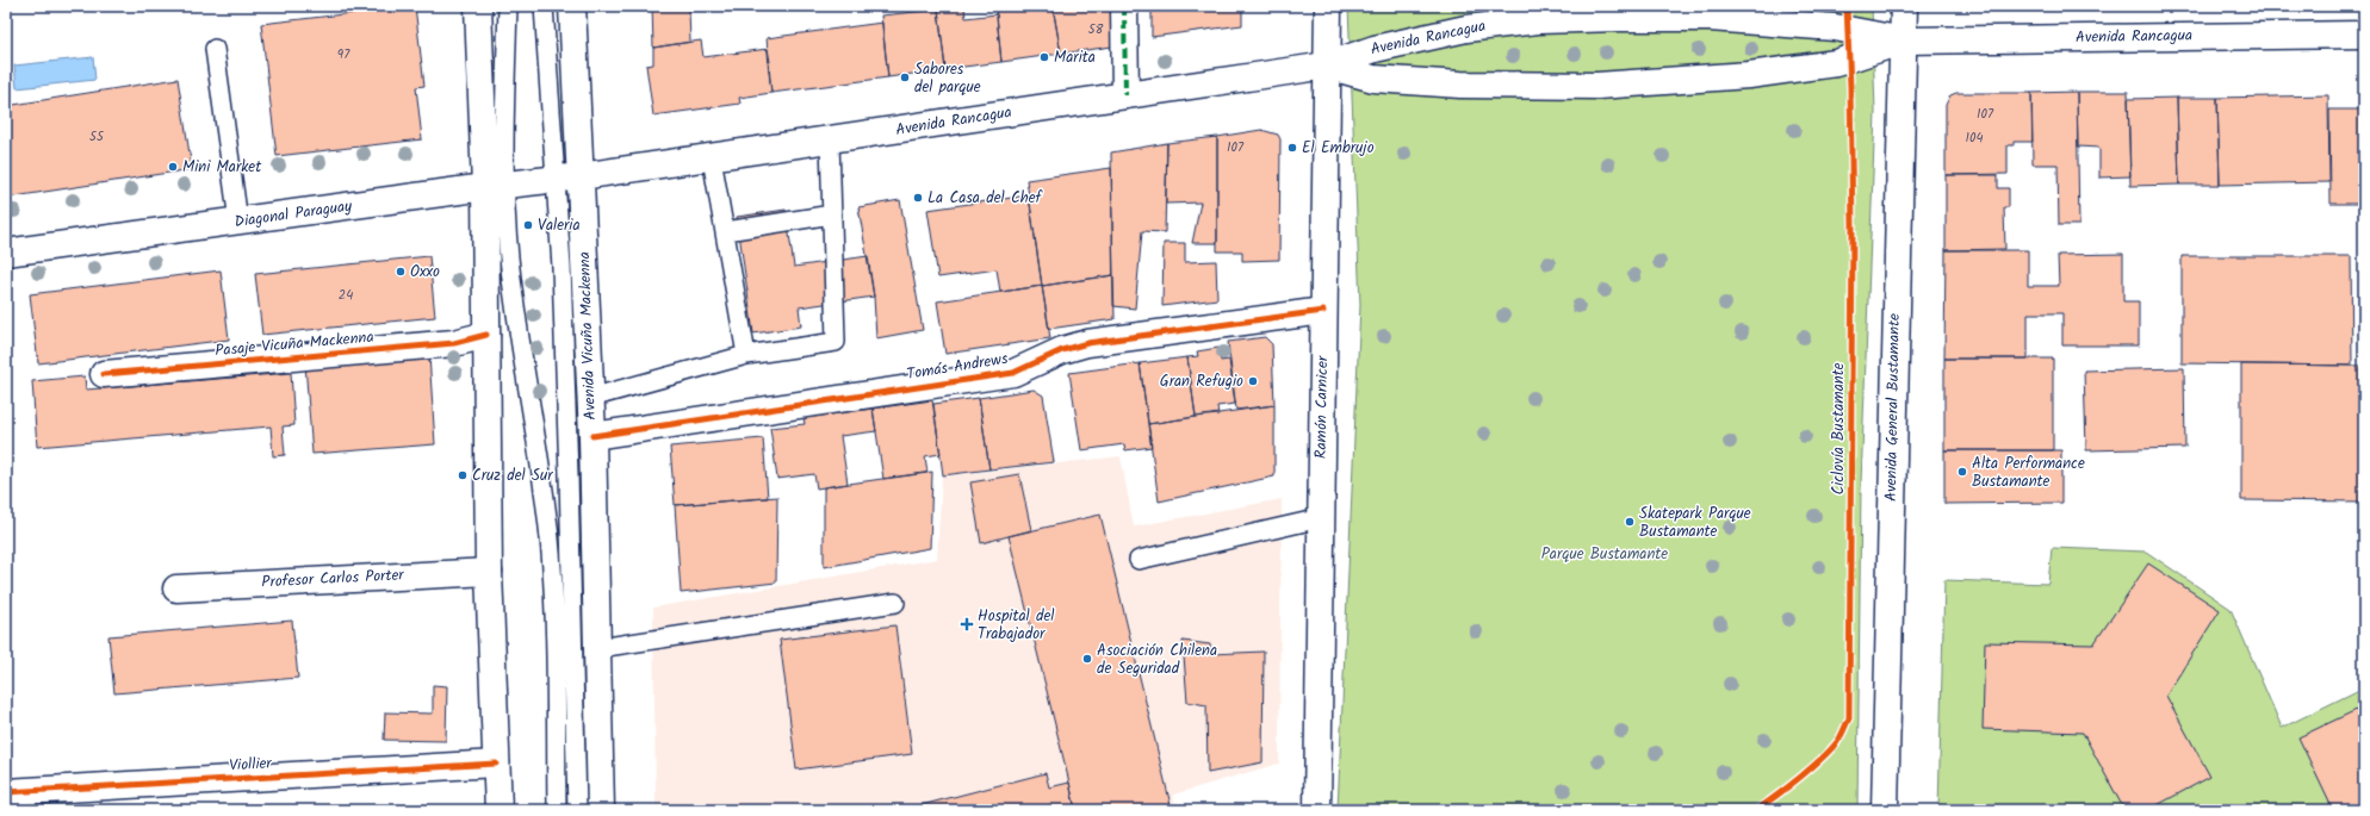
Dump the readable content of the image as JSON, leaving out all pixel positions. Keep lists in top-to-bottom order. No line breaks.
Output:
{"streets":{"main road":["Avenida Rancagua","Diagonal Paraguay","Avenida Vicuña Mackenna","Pasaje Vicuña Mackenna","Tomás Andrews","Ramón Carnicer","Avenida General Bustamante","Profesor Carlos Porter","Viollier"],"cycle path":["Ciclovía Bustamante"]},"crossings":[["Avenida Rancagua","Diagonal Paraguay"],["Avenida Rancagua","Avenida Vicuña Mackenna"],["Avenida Rancagua","Ramón Carnicer"],["Avenida Rancagua","Avenida General Bustamante"],["Diagonal Paraguay","Avenida Vicuña Mackenna"],["Avenida Vicuña Mackenna","Tomás Andrews"],["Tomás Andrews","Ramón Carnicer"]],"parks":["Parque Bustamante"],"places":{"other":["Marita","Sabores del parque","El Embrujo","Mini Market","La Casa del Chef","Valeria","Oxxo","Gran Refugio","Alta Performance Bustamante","Cruz del Sur","Skatepark Parque Bustamante","Asociación Chilena de Seguridad"],"health":["Hospital del Trabajador"]},"house_numbers":["58","97","107","55","104","107","24"]}
